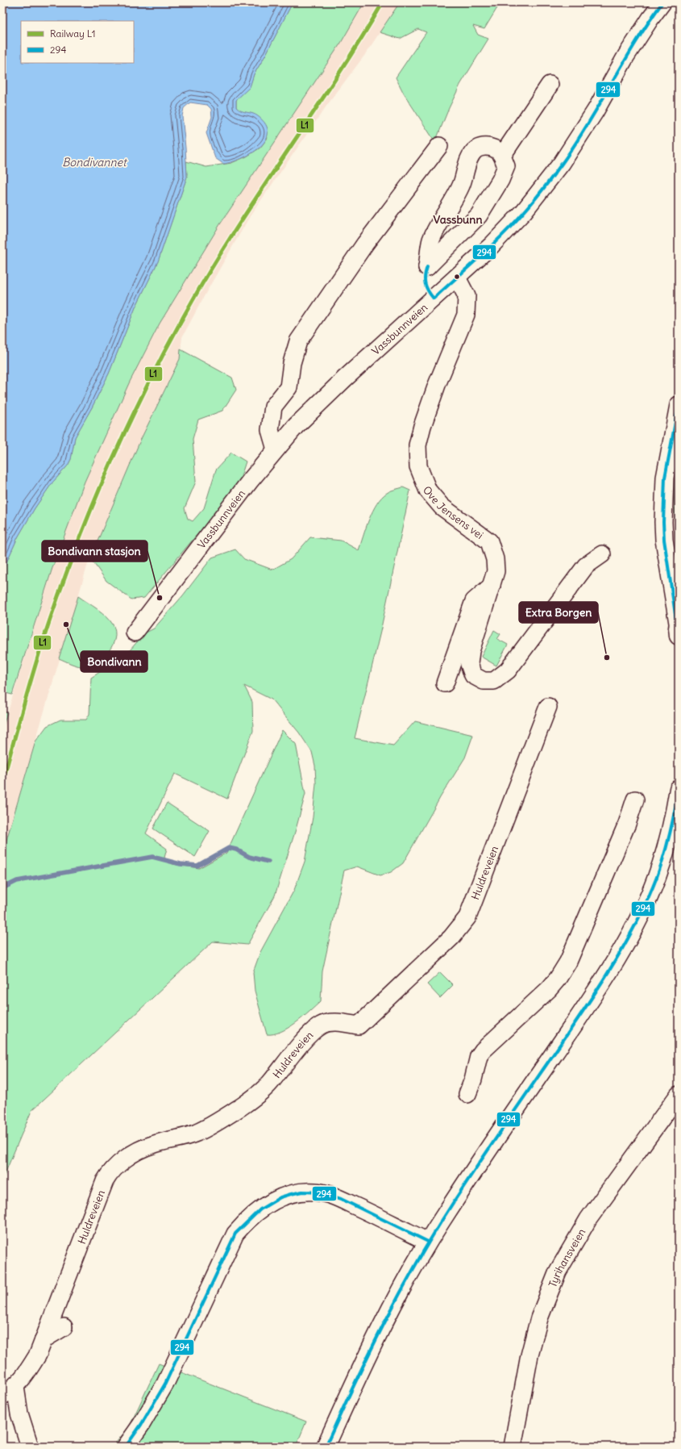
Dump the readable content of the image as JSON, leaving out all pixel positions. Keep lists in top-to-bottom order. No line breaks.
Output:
{"streets":{"street":["Vassbunnveien","Ove Jensens vei","Huldreveien","Tyrihansveien"]},"crossings":[["Vassbunnveien","Ove Jensens vei"]],"districts":["Vassbunn"],"water":["Bondivannet"],"places":["Bondivann stasjon","Bondivann","Extra Borgen"],"lines":["rail line L1","transit line 294"],"legend":["Railway L1","294"]}
